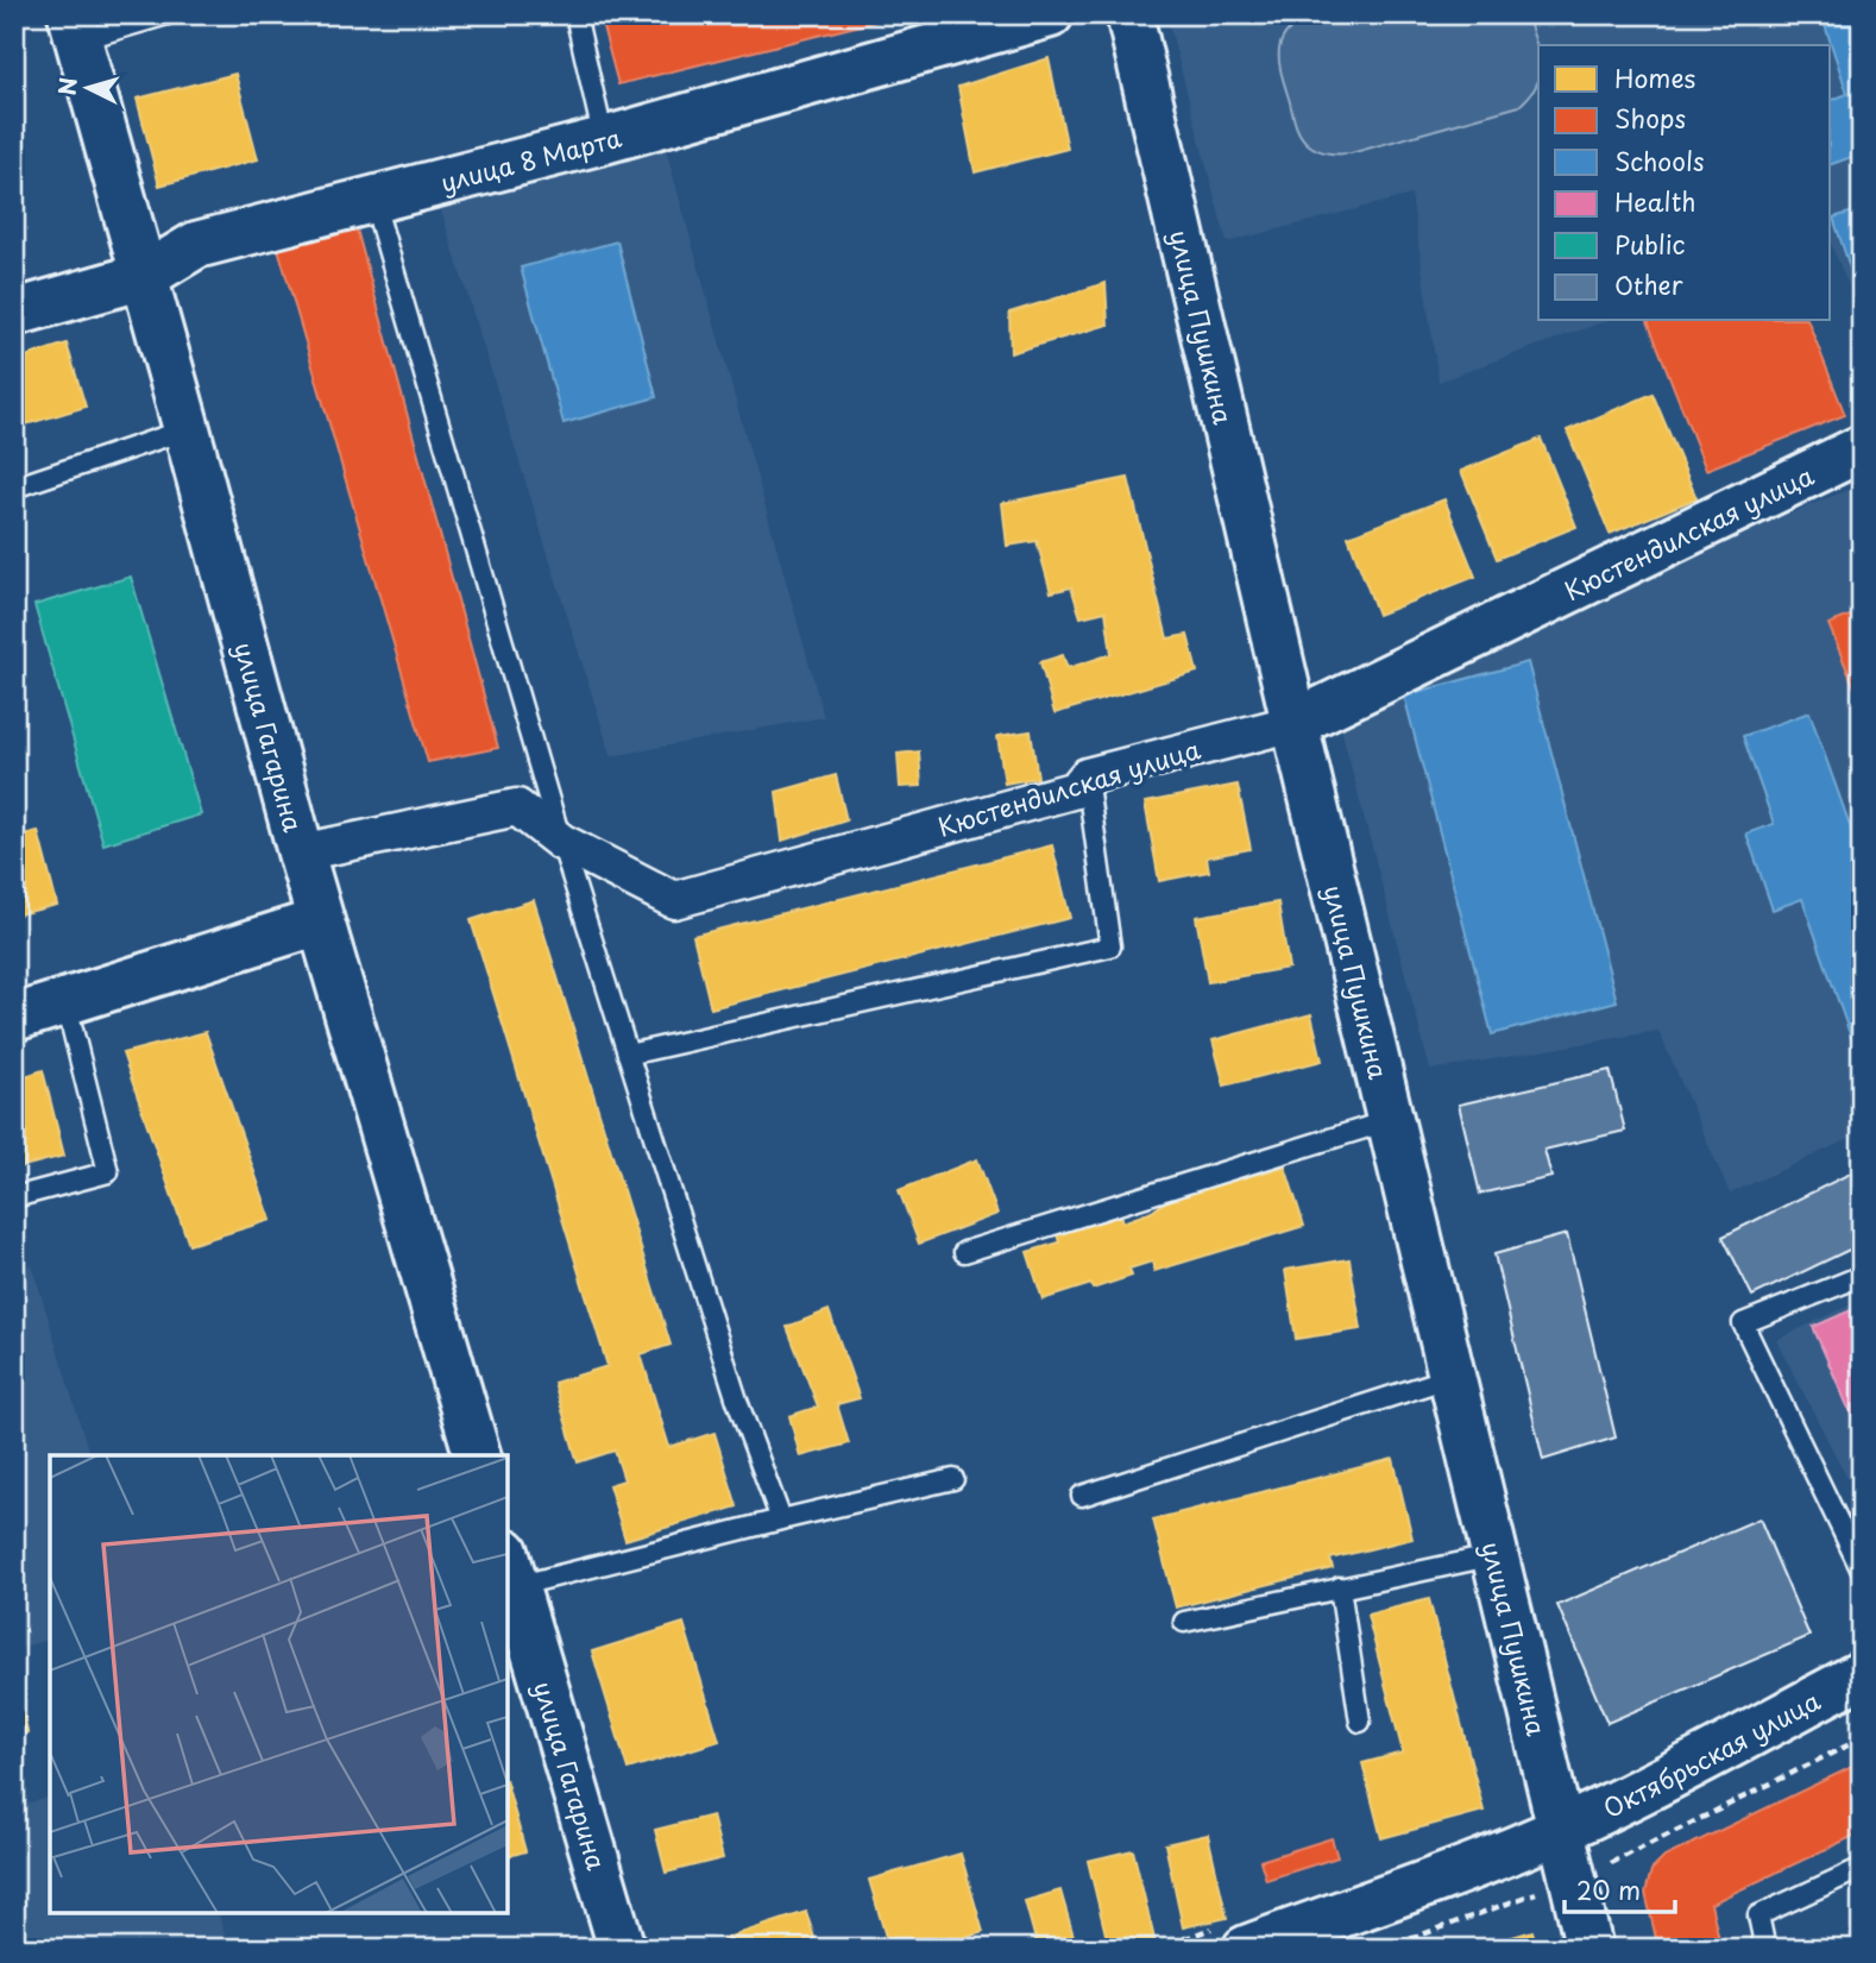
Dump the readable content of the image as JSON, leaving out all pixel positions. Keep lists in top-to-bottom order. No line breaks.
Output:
{"streets":{"street":["улица 8 Марта","улица Пушкина","Кюстендилская улица","улица Гагарина","Октябрьская улица"]},"crossings":[["улица 8 Марта","улица Гагарина"],["улица Пушкина","Кюстендилская улица"],["улица Пушкина","Октябрьская улица"],["Кюстендилская улица","улица Гагарина"]],"legend":["Homes","Shops","Schools","Health","Public","Other"],"scale_bar":"20 m","north":"left"}
